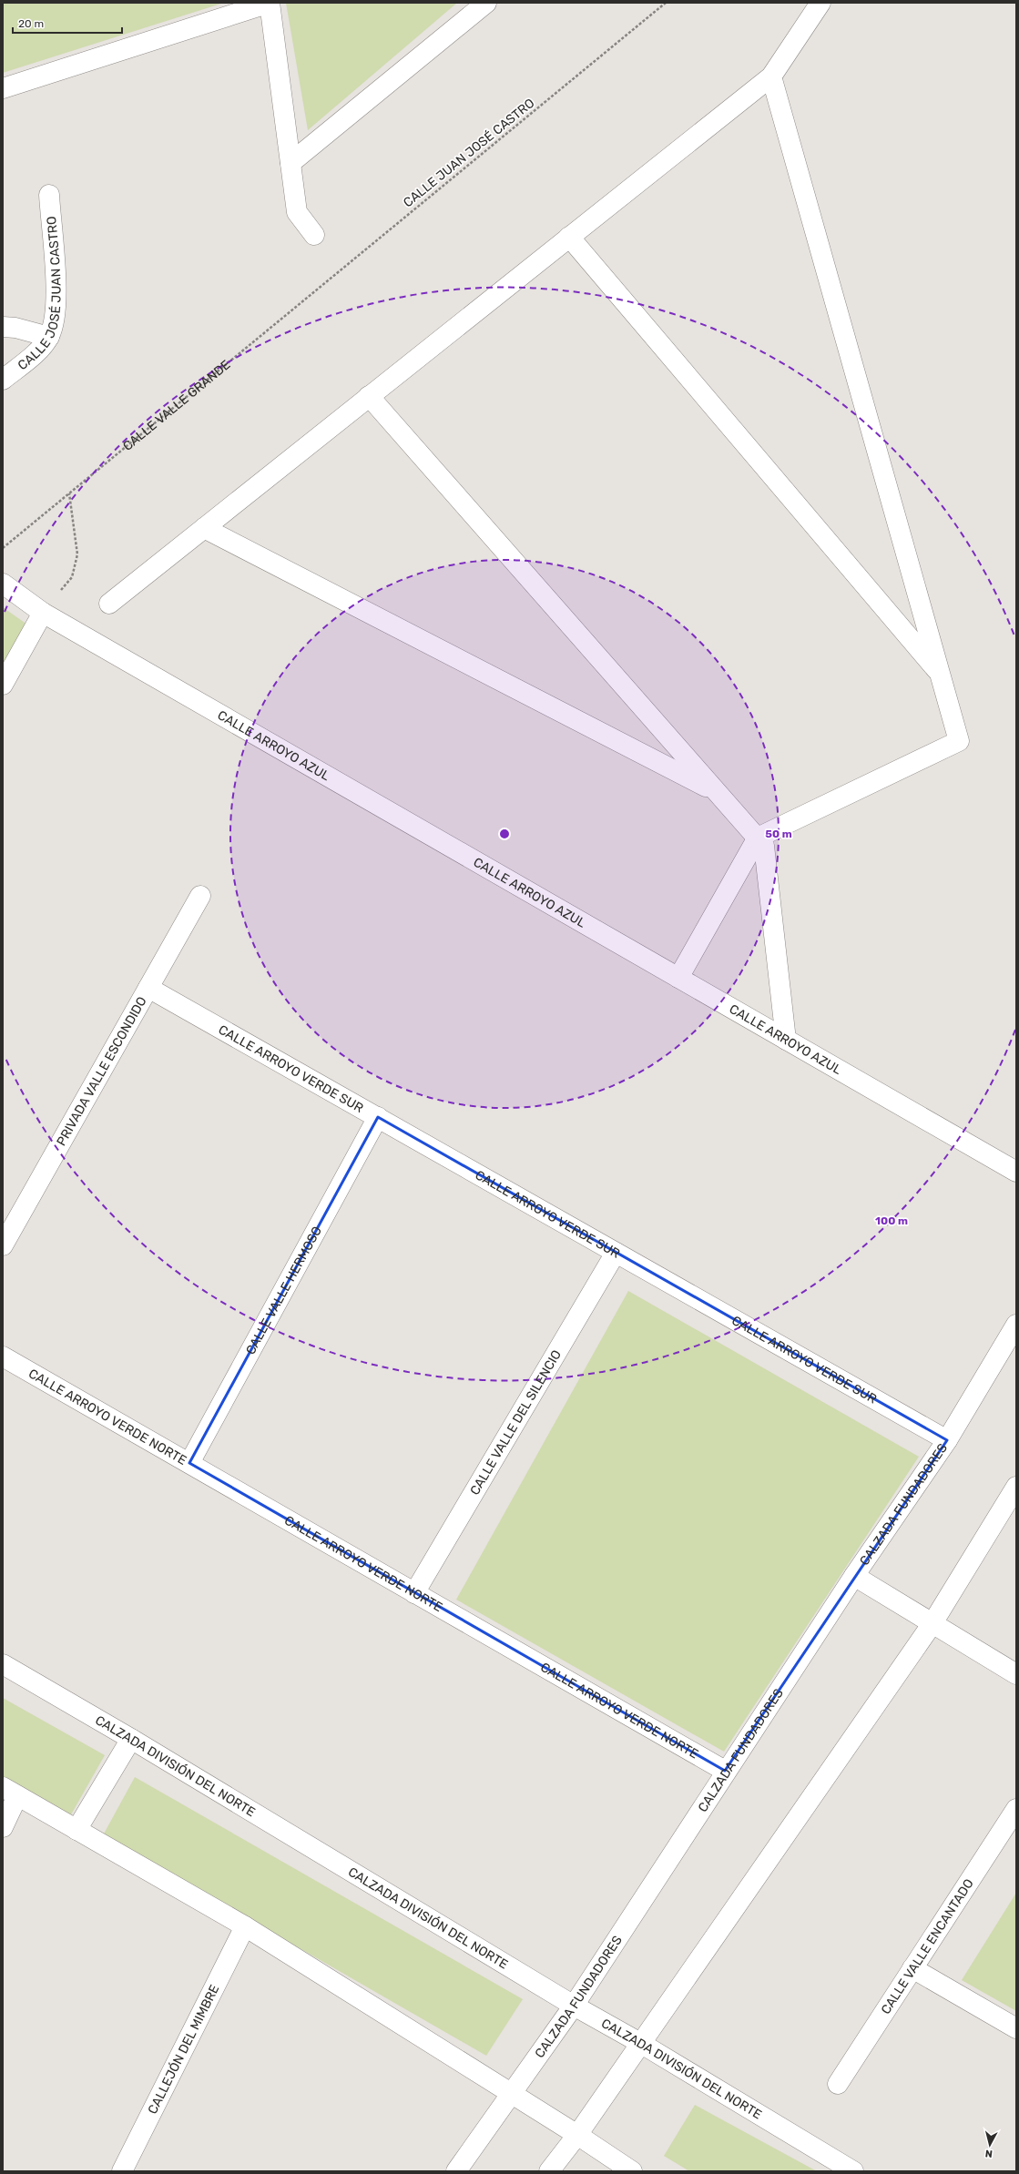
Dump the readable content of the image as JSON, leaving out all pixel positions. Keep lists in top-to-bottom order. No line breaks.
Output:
{"streets":{"street":["CALLE JOSÉ JUAN CASTRO","CALLE ARROYO AZUL","CALLE ARROYO VERDE SUR","PRIVADA VALLE ESCONDIDO","CALLE VALLE HERMOSO","CALLE ARROYO VERDE NORTE","CALLE VALLE DEL SILENCIO","CALZADA FUNDADORES","CALZADA DIVISIÓN DEL NORTE","CALLE VALLE ENCANTADO","CALLEJÓN DEL MIMBRE"],"path":["CALLE JUAN JOSÉ CASTRO","CALLE VALLE GRANDE"]},"crossings":[["CALLE JUAN JOSÉ CASTRO","CALLE VALLE GRANDE"],["CALLE ARROYO VERDE SUR","PRIVADA VALLE ESCONDIDO"],["CALLE ARROYO VERDE SUR","CALLE VALLE HERMOSO"],["CALLE ARROYO VERDE SUR","CALLE VALLE DEL SILENCIO"],["CALLE ARROYO VERDE SUR","CALZADA FUNDADORES"],["CALLE VALLE HERMOSO","CALLE ARROYO VERDE NORTE"],["CALLE ARROYO VERDE NORTE","CALLE VALLE DEL SILENCIO"],["CALLE ARROYO VERDE NORTE","CALZADA FUNDADORES"],["CALZADA FUNDADORES","CALZADA DIVISIÓN DEL NORTE"]],"scale_bar":"20 m","north":"bottom","rings":["50 m","100 m"]}
